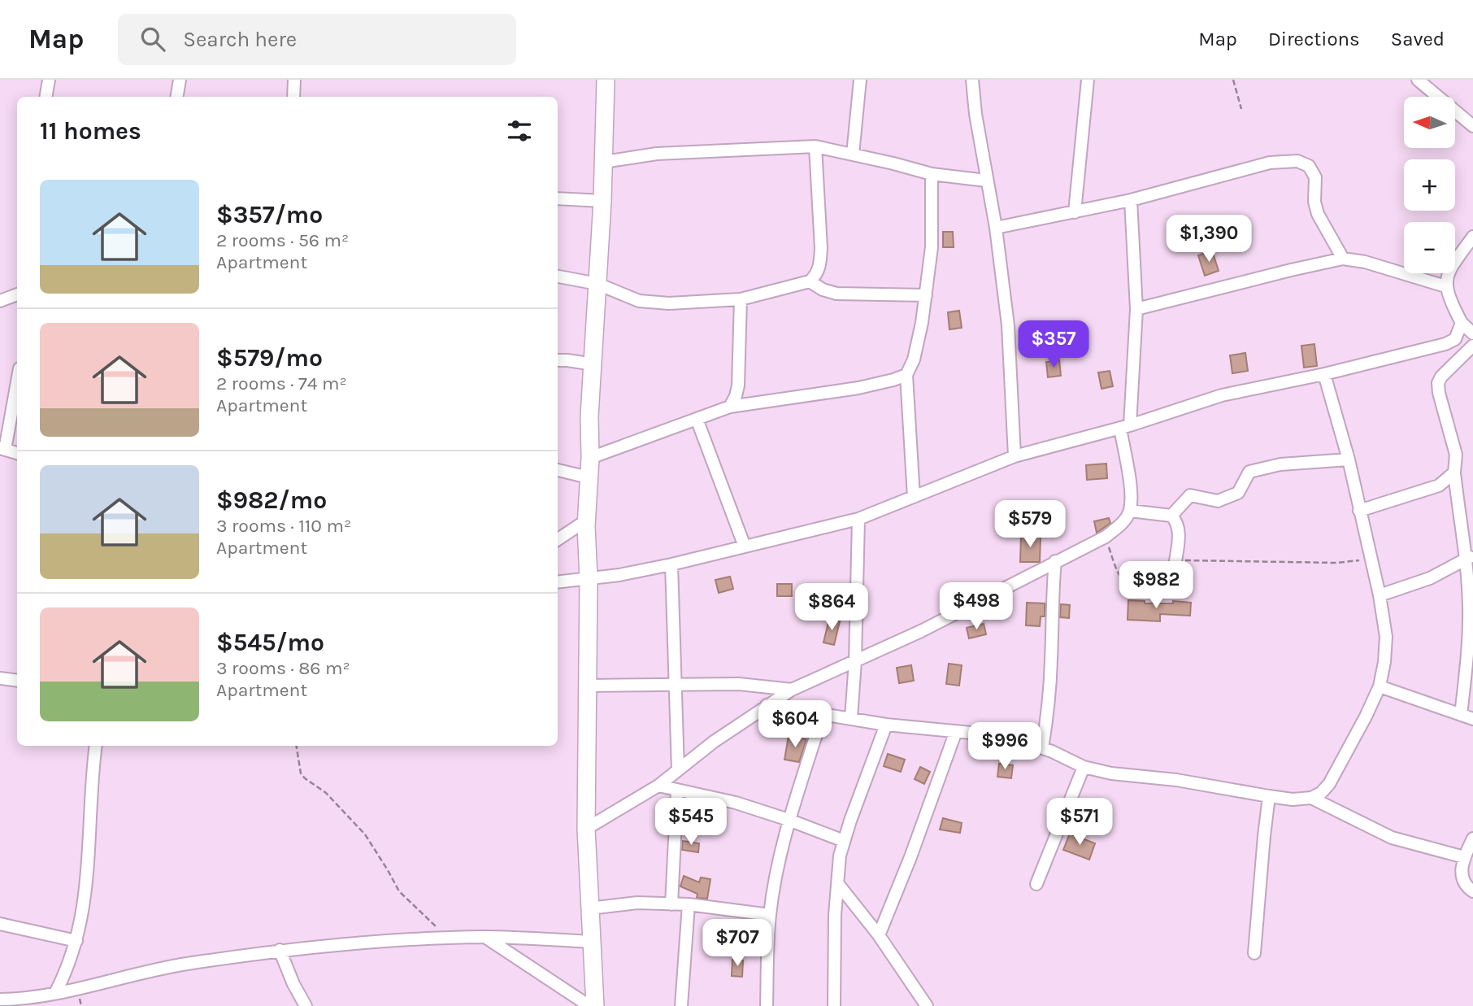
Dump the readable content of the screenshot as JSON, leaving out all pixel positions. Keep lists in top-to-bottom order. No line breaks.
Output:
{"north":"left","page":{"header":"Map","search":"Search here","nav":["Map","Directions","Saved"],"map_buttons":["+","−"],"heading":"11 homes","list":[{"name":"$357/mo","note":"2 rooms · 56 m² · Apartment"},{"name":"$579/mo","note":"2 rooms · 74 m² · Apartment"},{"name":"$982/mo","note":"3 rooms · 110 m² · Apartment"},{"name":"$545/mo","note":"3 rooms · 86 m² · Apartment"}],"price":["$1,390","$357","$579","$982","$498","$864","$604","$996","$545","$571","$707"]}}
